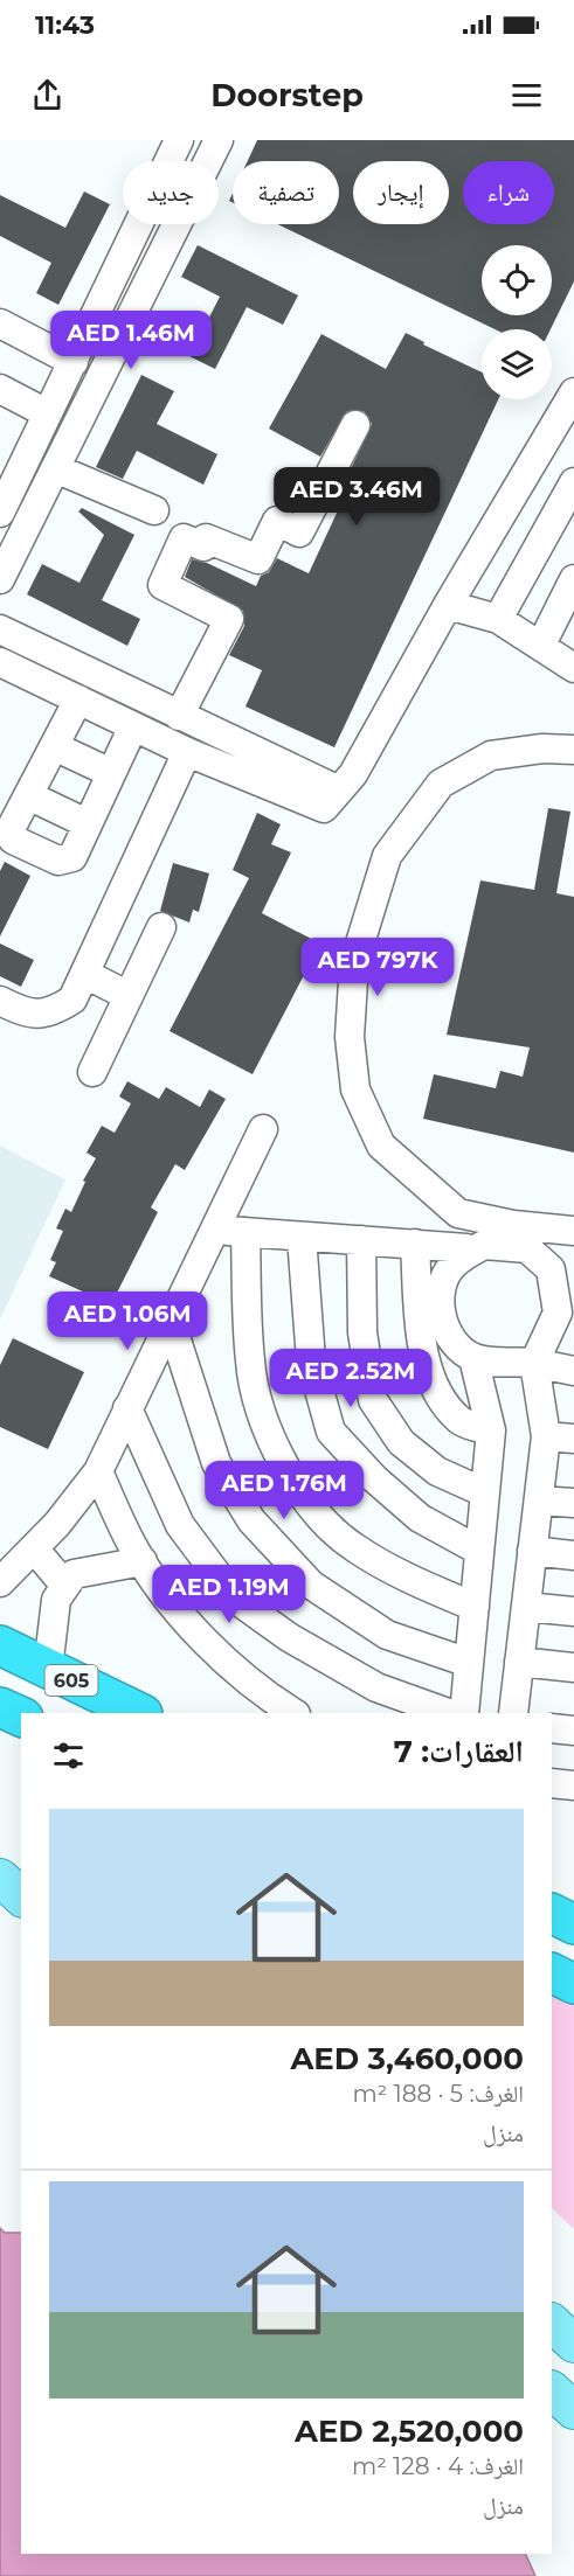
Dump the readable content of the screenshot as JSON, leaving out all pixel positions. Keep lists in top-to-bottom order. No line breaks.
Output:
{"streets":{"highway":["605"]},"page":{"status":"11:43","header":"Doorstep","chip":["شراء","إيجار","تصفية","جديد"],"price":["AED 1.46M","AED 3.46M","AED 797K","AED 1.06M","AED 2.52M","AED 1.76M","AED 1.19M"],"heading":"العقارات: 7","list":[{"name":"AED 3,460,000","note":"الغرف: 5 · 188 m² · منزل"},{"name":"AED 2,520,000","note":"الغرف: 4 · 128 m² · منزل"}]}}
